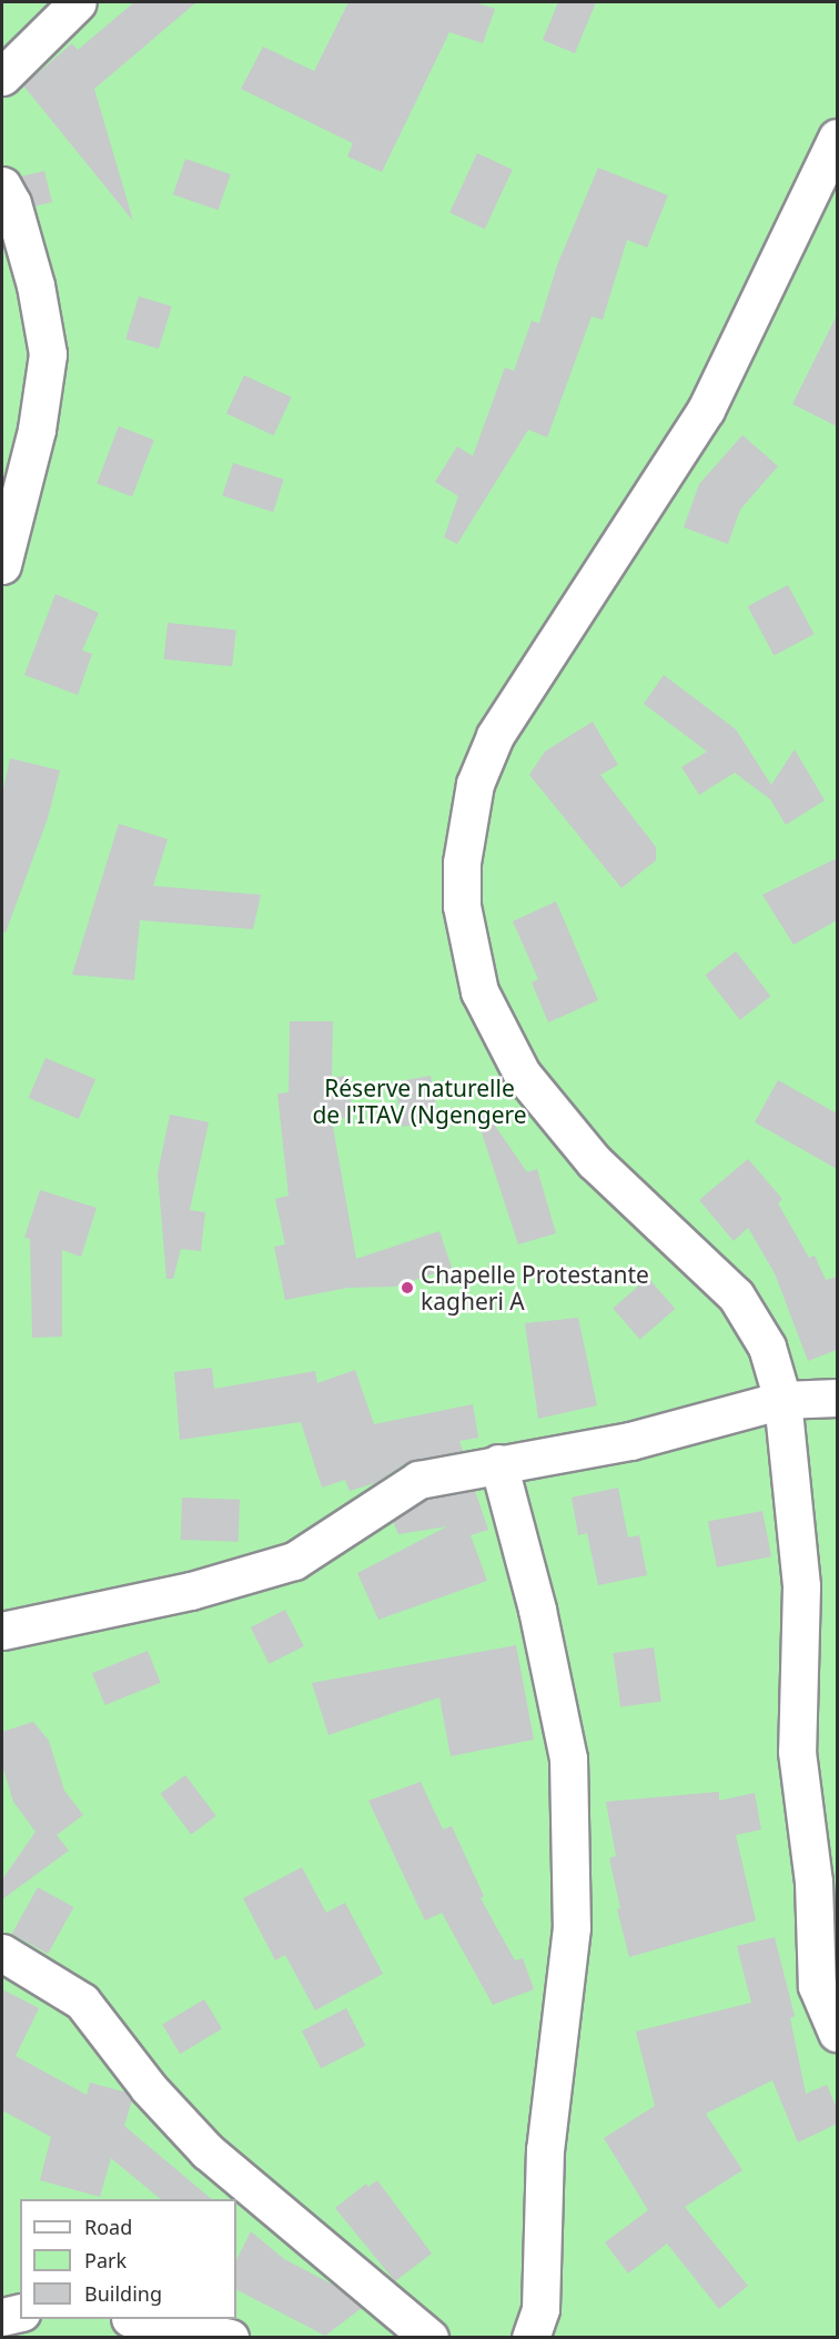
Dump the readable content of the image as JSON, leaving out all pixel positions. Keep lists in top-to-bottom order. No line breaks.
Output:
{"parks":["Réserve naturelle de l'ITAV (Ngengere"],"places":["Chapelle Protestante kagheri A"],"legend":["Road","Park","Building"]}
